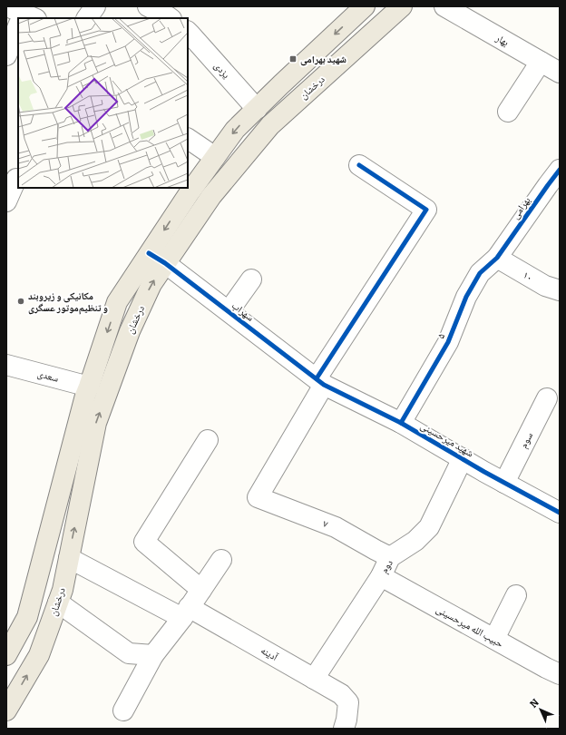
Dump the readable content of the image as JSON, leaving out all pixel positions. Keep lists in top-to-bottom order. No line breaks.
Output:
{"streets":{"main road":["درخشان"],"street":["بهار","یزدی","بهرامی","۱۰","سهراب","۵","سعدی","شهید میرحسینی","سوم","۷","دوم","حبیب الله میرحسینی","آدینه"]},"crossings":[["یزدی","درخشان"],["درخشان","سهراب"],["درخشان","سعدی"],["درخشان","آدینه"],["بهرامی","۱۰"],["بهرامی","۵"],["۱۰","۵"],["سهراب","شهید میرحسینی"],["سهراب","۷"],["۵","شهید میرحسینی"],["شهید میرحسینی","سوم"],["شهید میرحسینی","۷"],["شهید میرحسینی","دوم"],["۷","دوم"],["دوم","حبیب الله میرحسینی"],["دوم","آدینه"]],"places":{"transit":["شهید بهرامی"],"other":["مکانیکی و زیروبند و تنظیم‌موتور عسگری"]},"north":"top left"}
